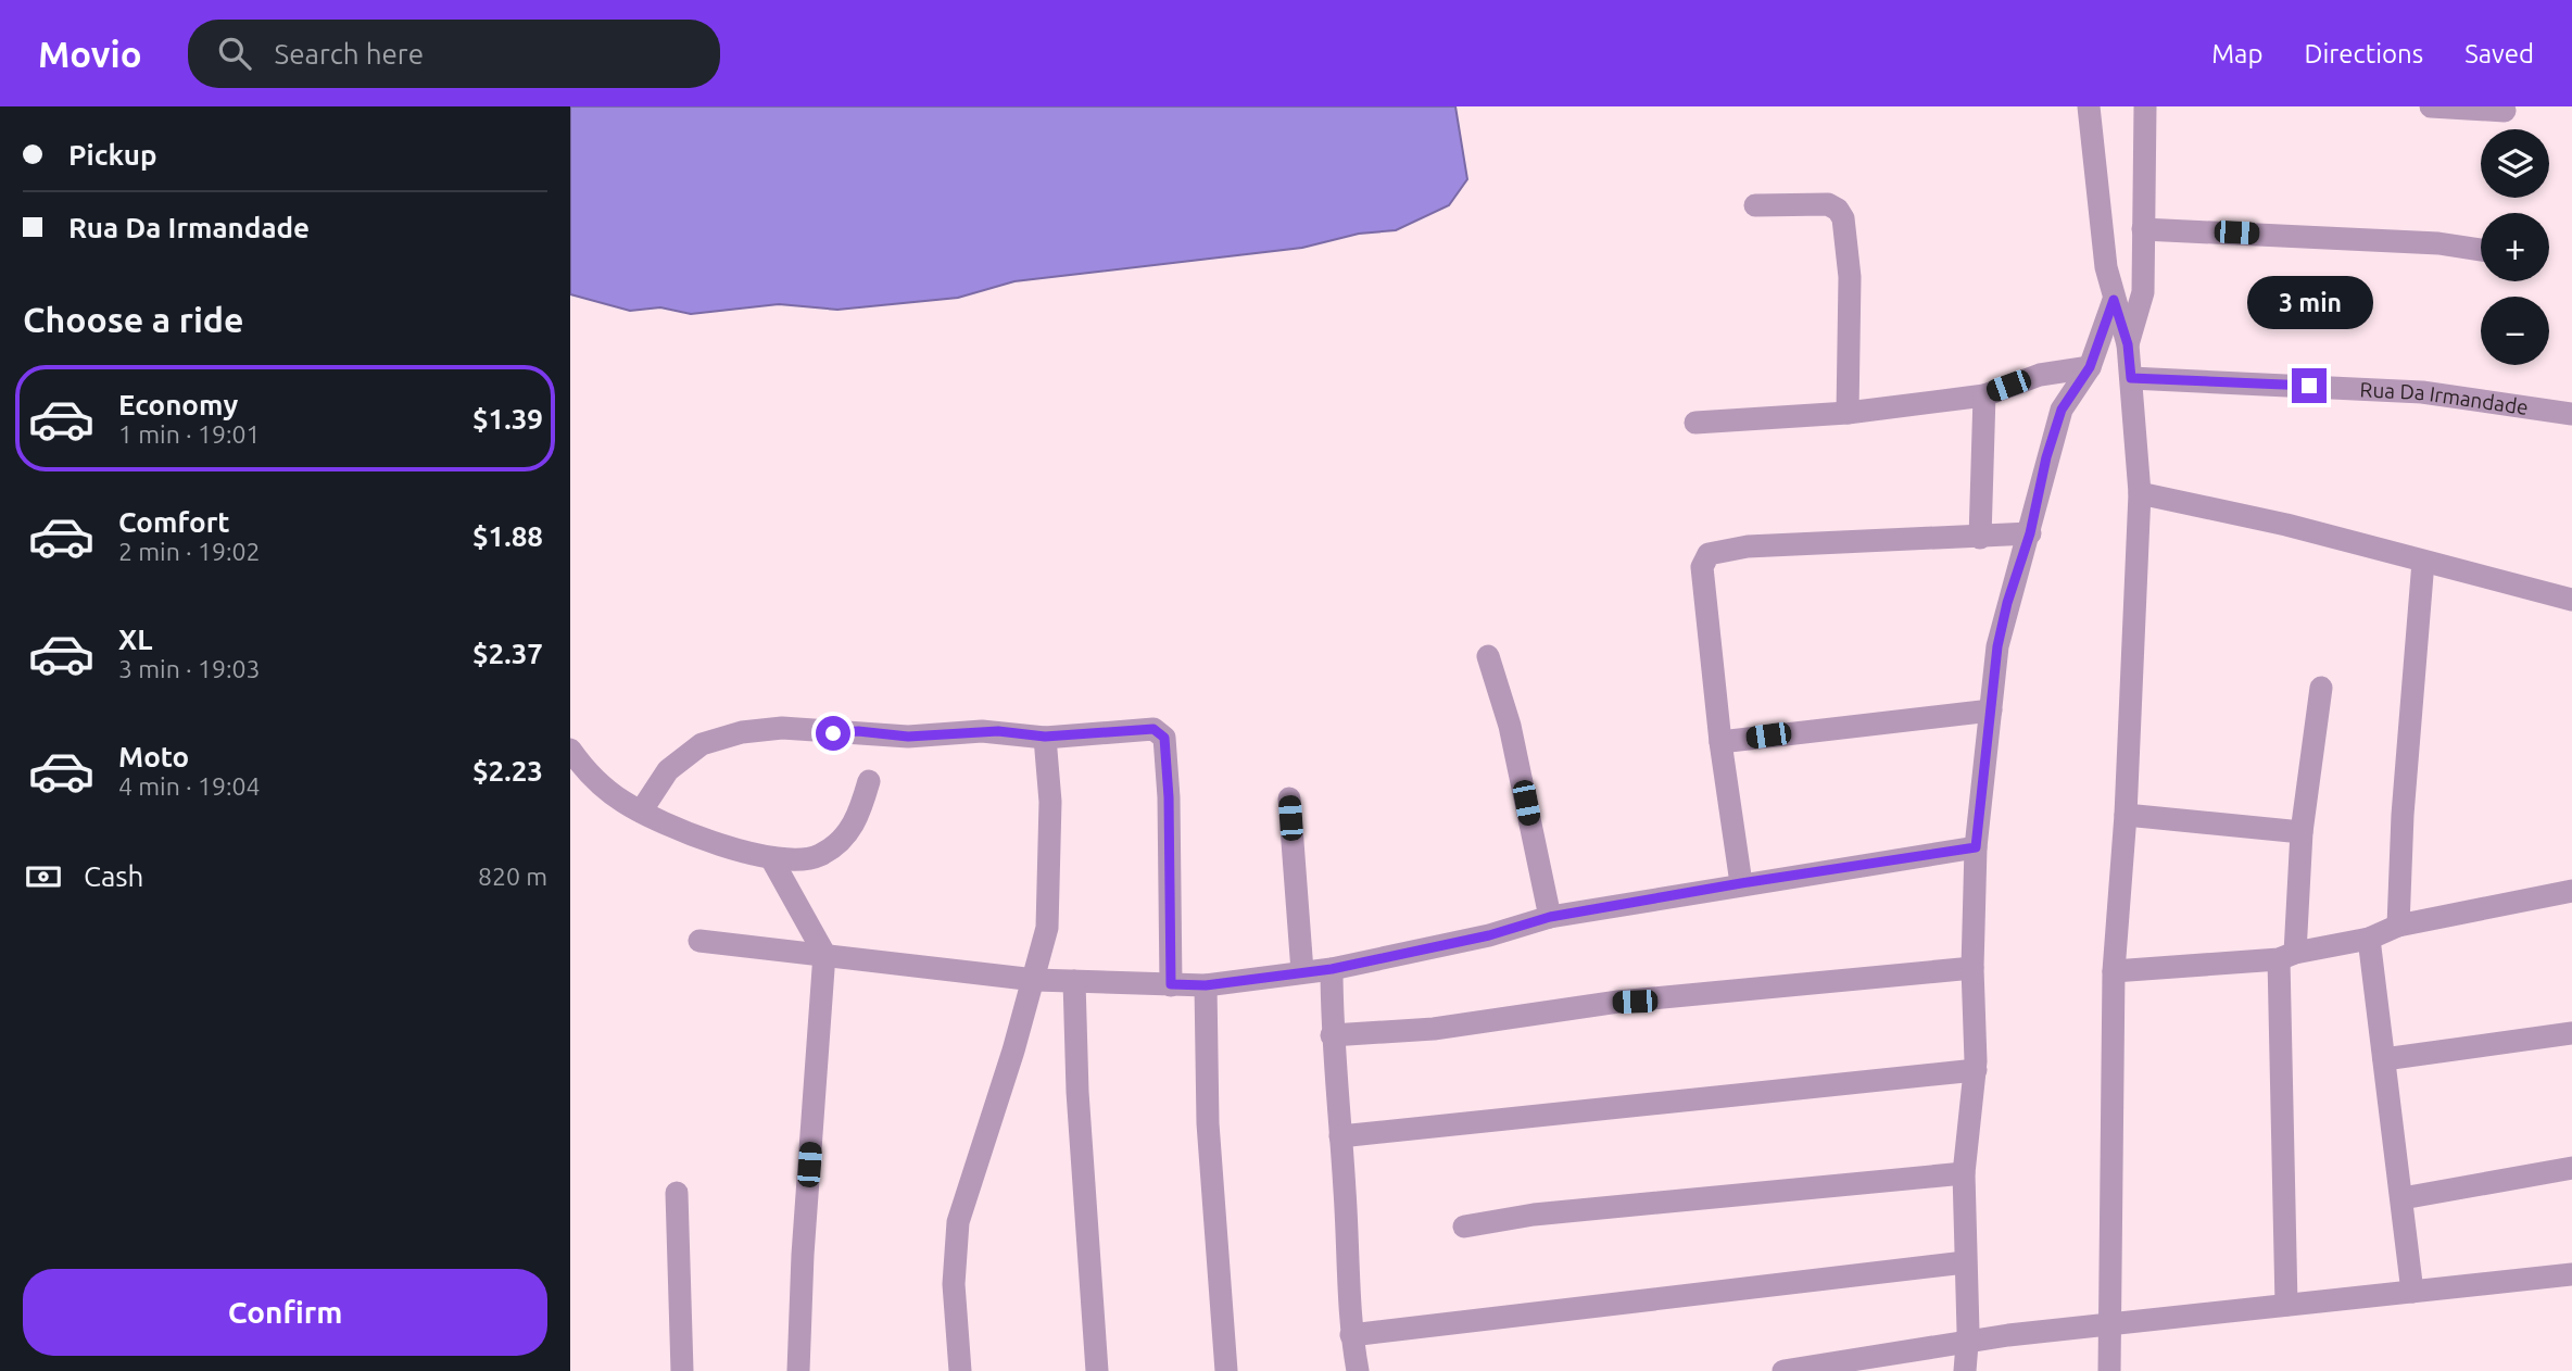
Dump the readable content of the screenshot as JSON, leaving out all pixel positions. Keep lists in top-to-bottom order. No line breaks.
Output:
{"streets":{"street":["Rua Da Irmandade"]},"page":{"header":"Movio","search":"Search here","nav":["Map","Directions","Saved"],"banner":["Pickup","Rua Da Irmandade"],"map_buttons":["+","−"],"heading":"Choose a ride","bubble":"3 min","list":[{"name":"Economy","note":"1 min · 19:01","value":"$1.39"},{"name":"Comfort","note":"2 min · 19:02","value":"$1.88"},{"name":"XL","note":"3 min · 19:03","value":"$2.37"},{"name":"Moto","note":"4 min · 19:04","value":"$2.23"}],"pay":["Cash","820 m"],"buttons":"Confirm"}}
